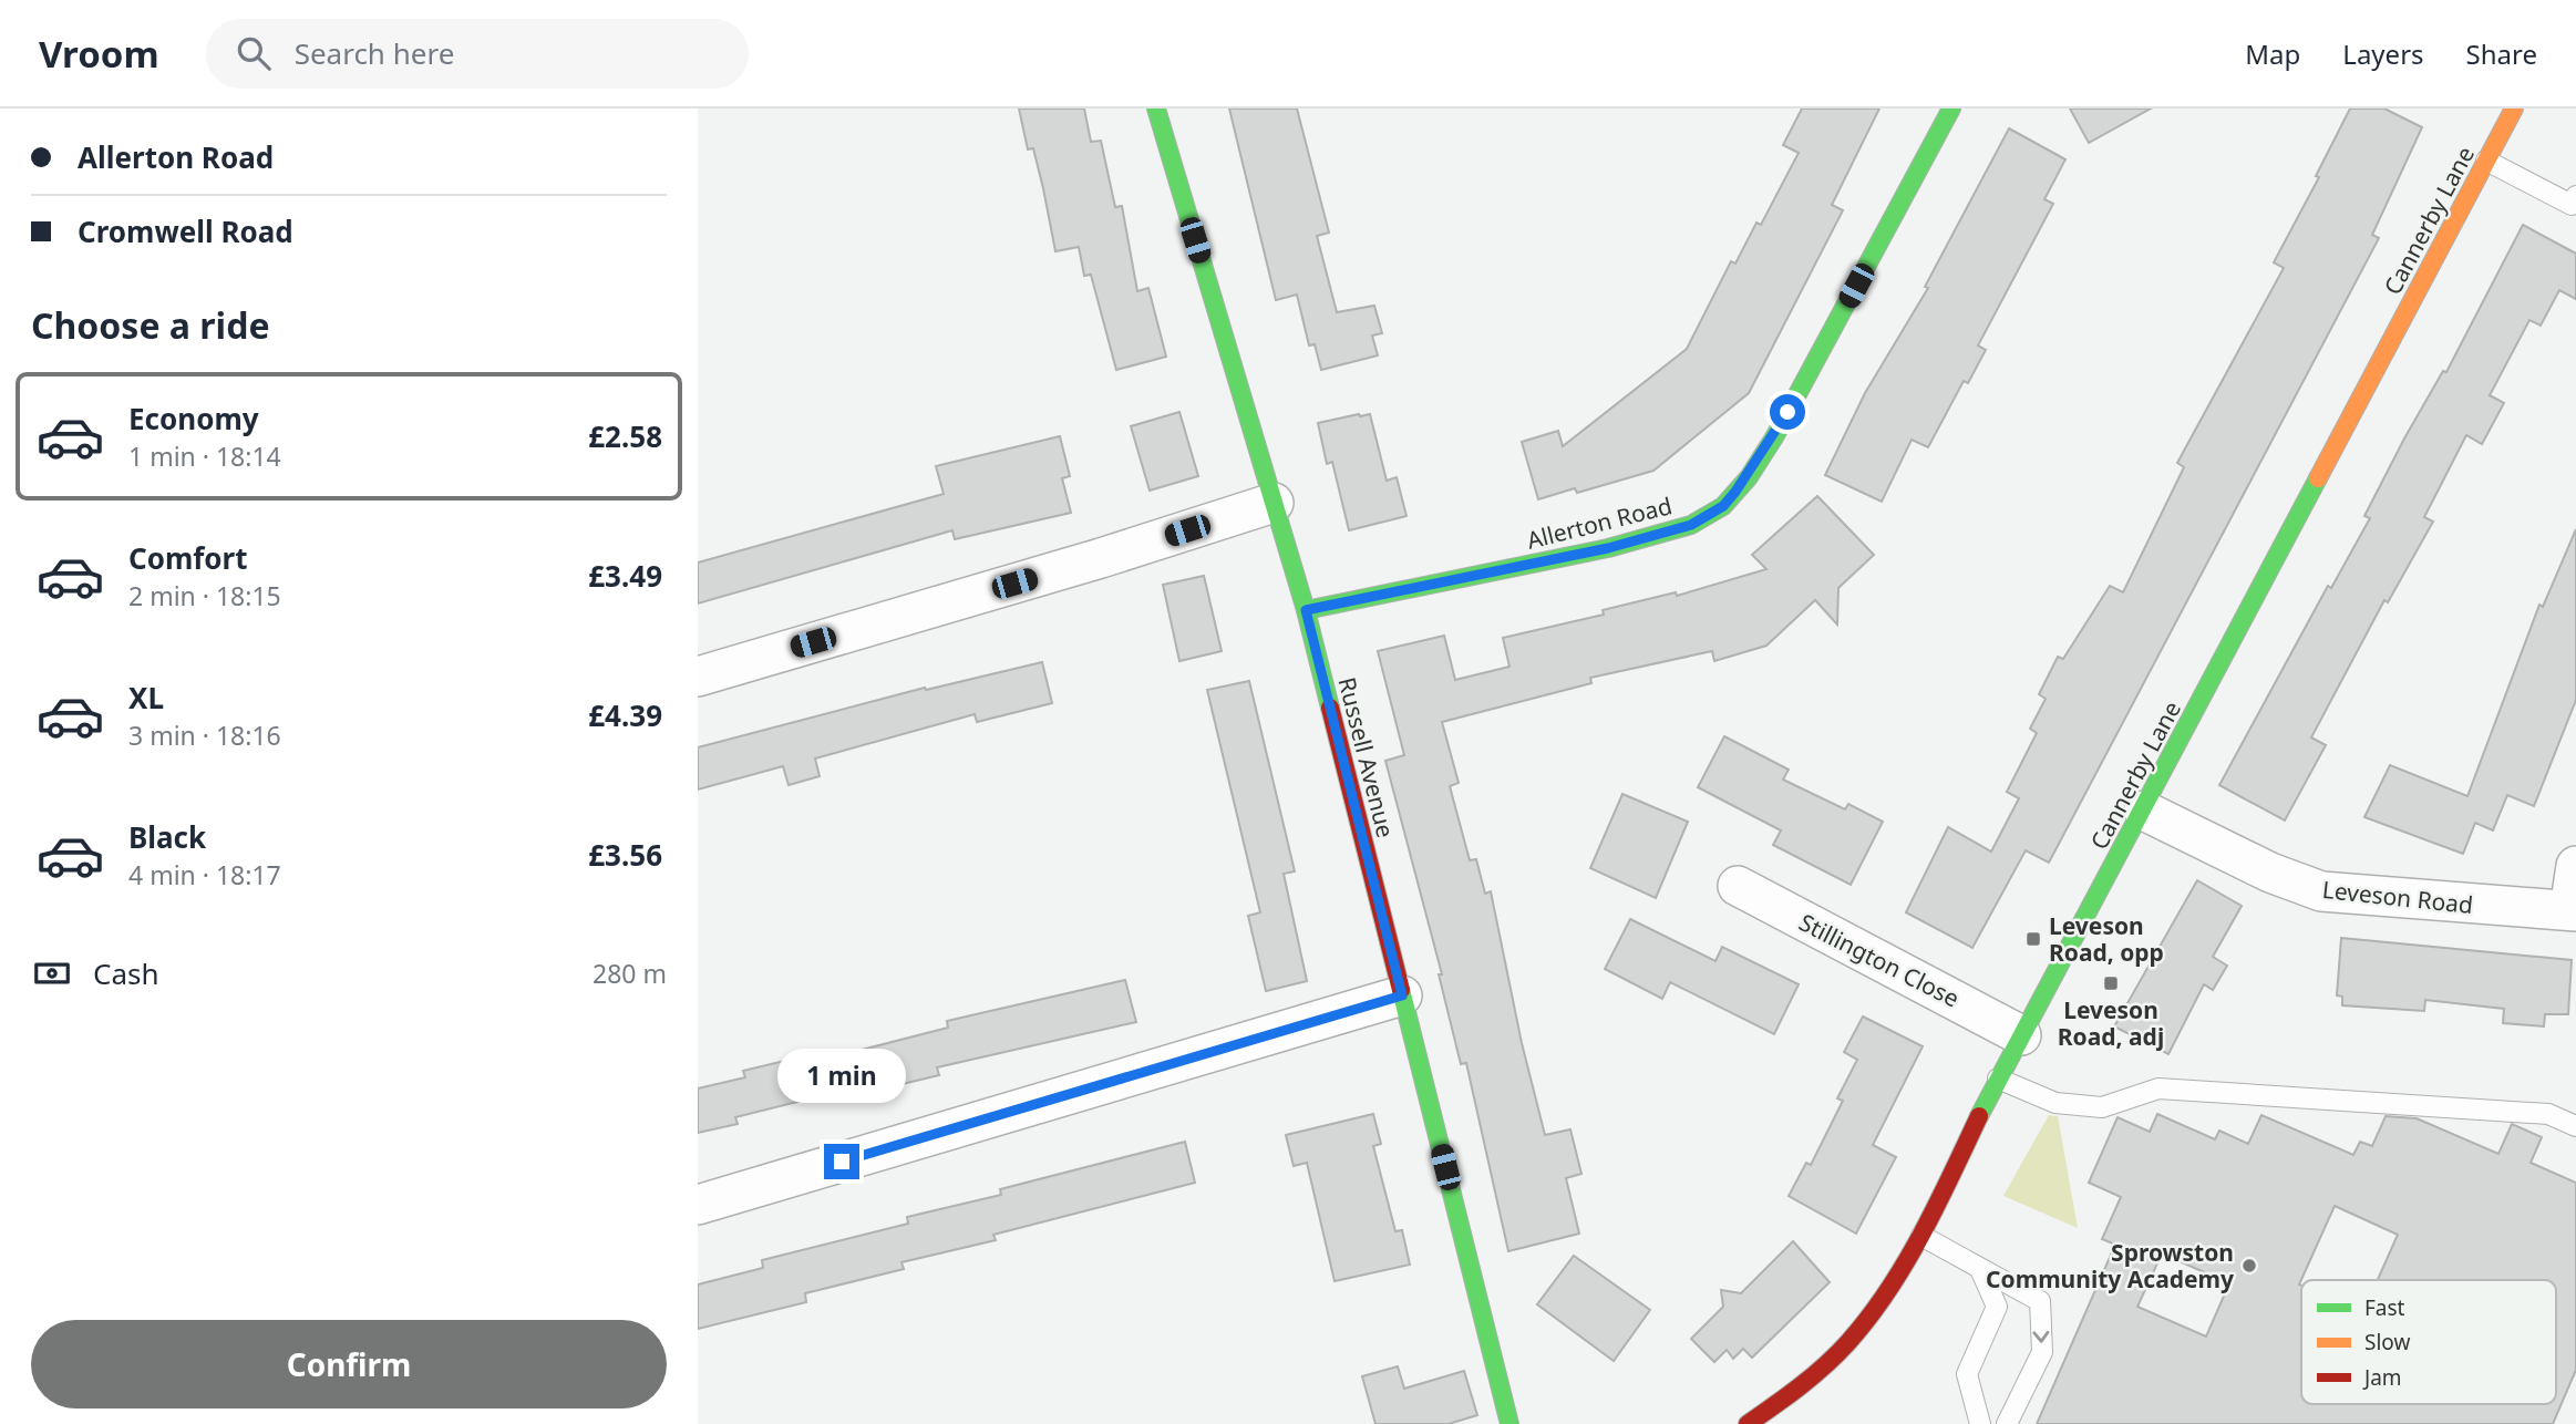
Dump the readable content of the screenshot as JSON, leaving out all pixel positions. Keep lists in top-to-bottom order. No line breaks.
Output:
{"streets":{"street":["Cannerby Lane","Allerton Road","Russell Avenue","Leveson Road","Stillington Close"]},"crossings":[["Cannerby Lane","Leveson Road"],["Cannerby Lane","Stillington Close"],["Allerton Road","Russell Avenue"]],"places":{"transit":["Leveson Road, opp","Leveson Road, adj"],"other":["Sprowston Community Academy"]},"legend":["Fast","Slow","Jam"],"page":{"header":"Vroom","search":"Search here","nav":["Map","Layers","Share"],"banner":["Allerton Road","Cromwell Road"],"heading":"Choose a ride","list":[{"name":"Economy","note":"1 min · 18:14","value":"£2.58"},{"name":"Comfort","note":"2 min · 18:15","value":"£3.49"},{"name":"XL","note":"3 min · 18:16","value":"£4.39"},{"name":"Black","note":"4 min · 18:17","value":"£3.56"}],"pay":["Cash","280 m"],"bubble":"1 min","buttons":"Confirm"}}
